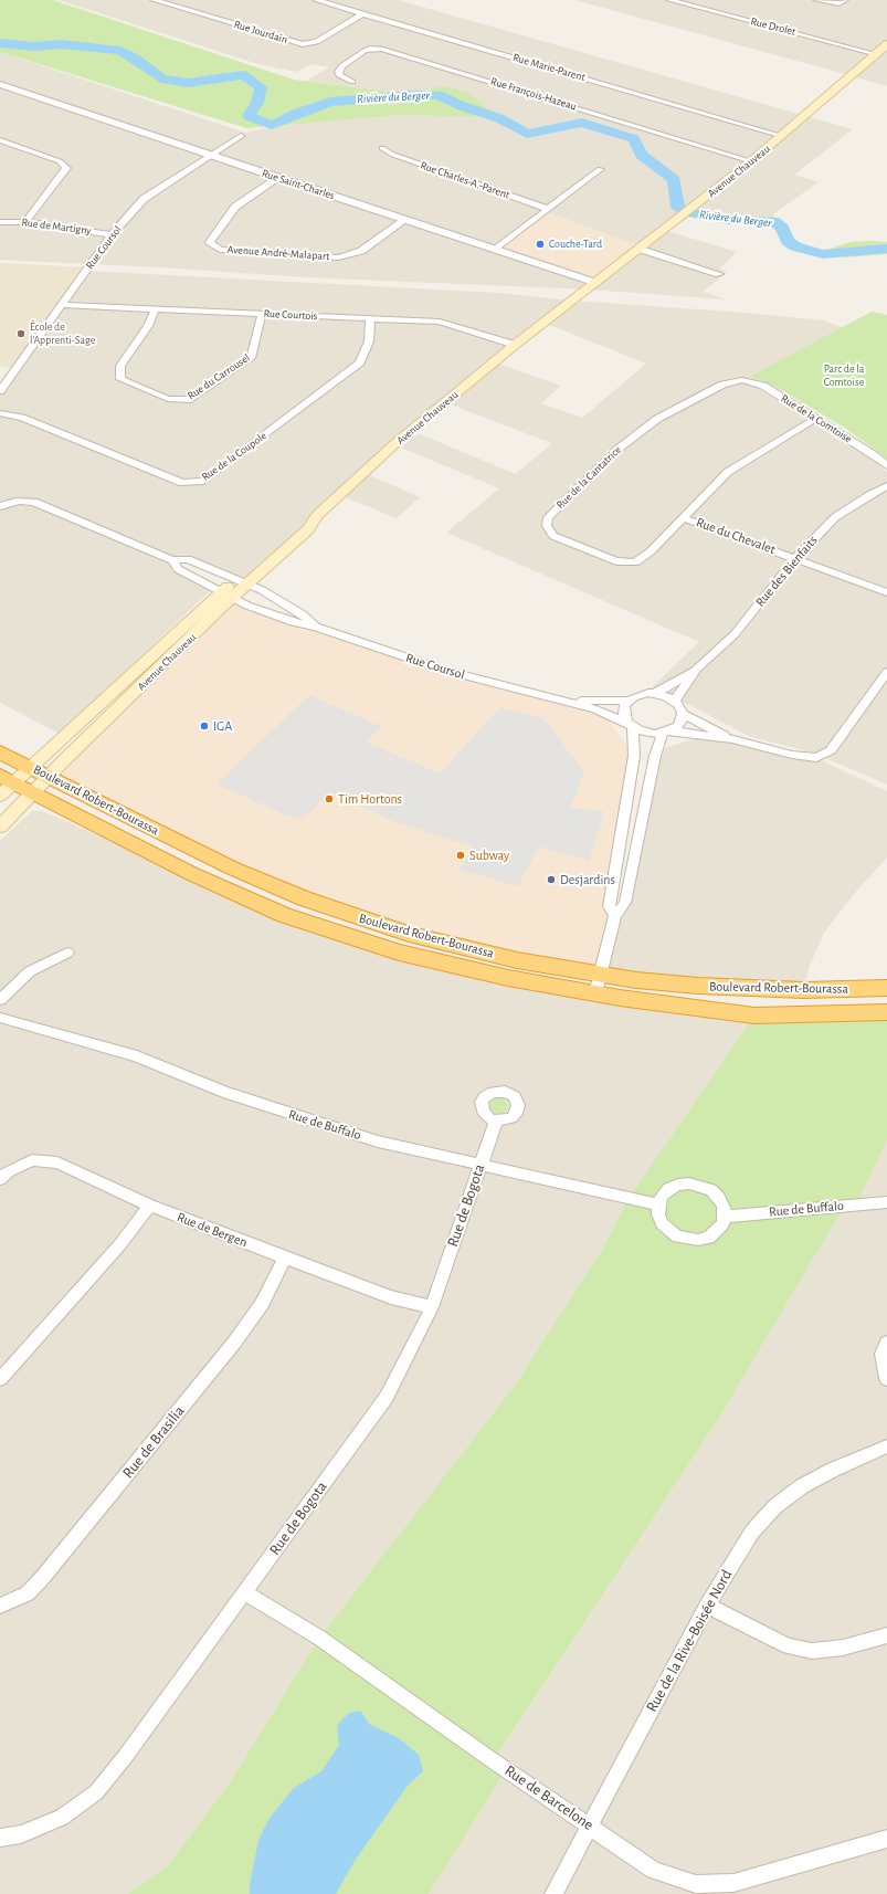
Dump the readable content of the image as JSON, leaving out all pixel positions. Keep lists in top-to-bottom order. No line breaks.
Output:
{"streets":{"highway":["Boulevard Robert-Bourassa"],"main road":["Avenue Chauveau"],"street":["Rue Drolet","Rue Jourdain","Rue Marie-Parent","Rue François-Hazeau","Rue Charles-A.-Parent","Rue Saint-Charles","Rue de Martigny","Rue Coursol","Avenue André-Malapart","Rue Courtois","Rue du Carrousel","Rue de la Comtoise","Rue de la Coupole","Rue de la Cantatrice","Rue du Chevalet","Rue des Bienfaits","Rue de Buffalo","Rue de Bogota","Rue de Bergen","Rue de Brasilia","Rue de la Rive-Boisée Nord","Rue de Barcelone"]},"crossings":[["Rue Drolet","Avenue Chauveau"],["Rue Jourdain","Rue Marie-Parent"],["Rue Marie-Parent","Avenue Chauveau"],["Rue François-Hazeau","Avenue Chauveau"],["Avenue Chauveau","Rue Saint-Charles"],["Avenue Chauveau","Rue Coursol"],["Avenue Chauveau","Rue Courtois"],["Avenue Chauveau","Boulevard Robert-Bourassa"],["Rue Saint-Charles","Rue Coursol"],["Rue Saint-Charles","Avenue André-Malapart"],["Rue de Martigny","Rue Coursol"],["Rue Coursol","Rue Courtois"],["Rue Coursol","Rue des Bienfaits"],["Rue Courtois","Rue du Carrousel"],["Rue Courtois","Rue de la Coupole"],["Rue de la Comtoise","Rue de la Cantatrice"],["Rue de la Cantatrice","Rue du Chevalet"],["Rue du Chevalet","Rue des Bienfaits"],["Rue de Buffalo","Rue de Bogota"],["Rue de Bogota","Rue de Bergen"],["Rue de Bogota","Rue de Barcelone"],["Rue de Bergen","Rue de Brasilia"],["Rue de la Rive-Boisée Nord","Rue de Barcelone"]],"water":["Rivière du Berger"],"parks":["Parc de la Comtoise"],"places":["Couche-Tard","École de l'Apprenti-Sage","IGA","Tim Hortons","Subway","Desjardins"]}
